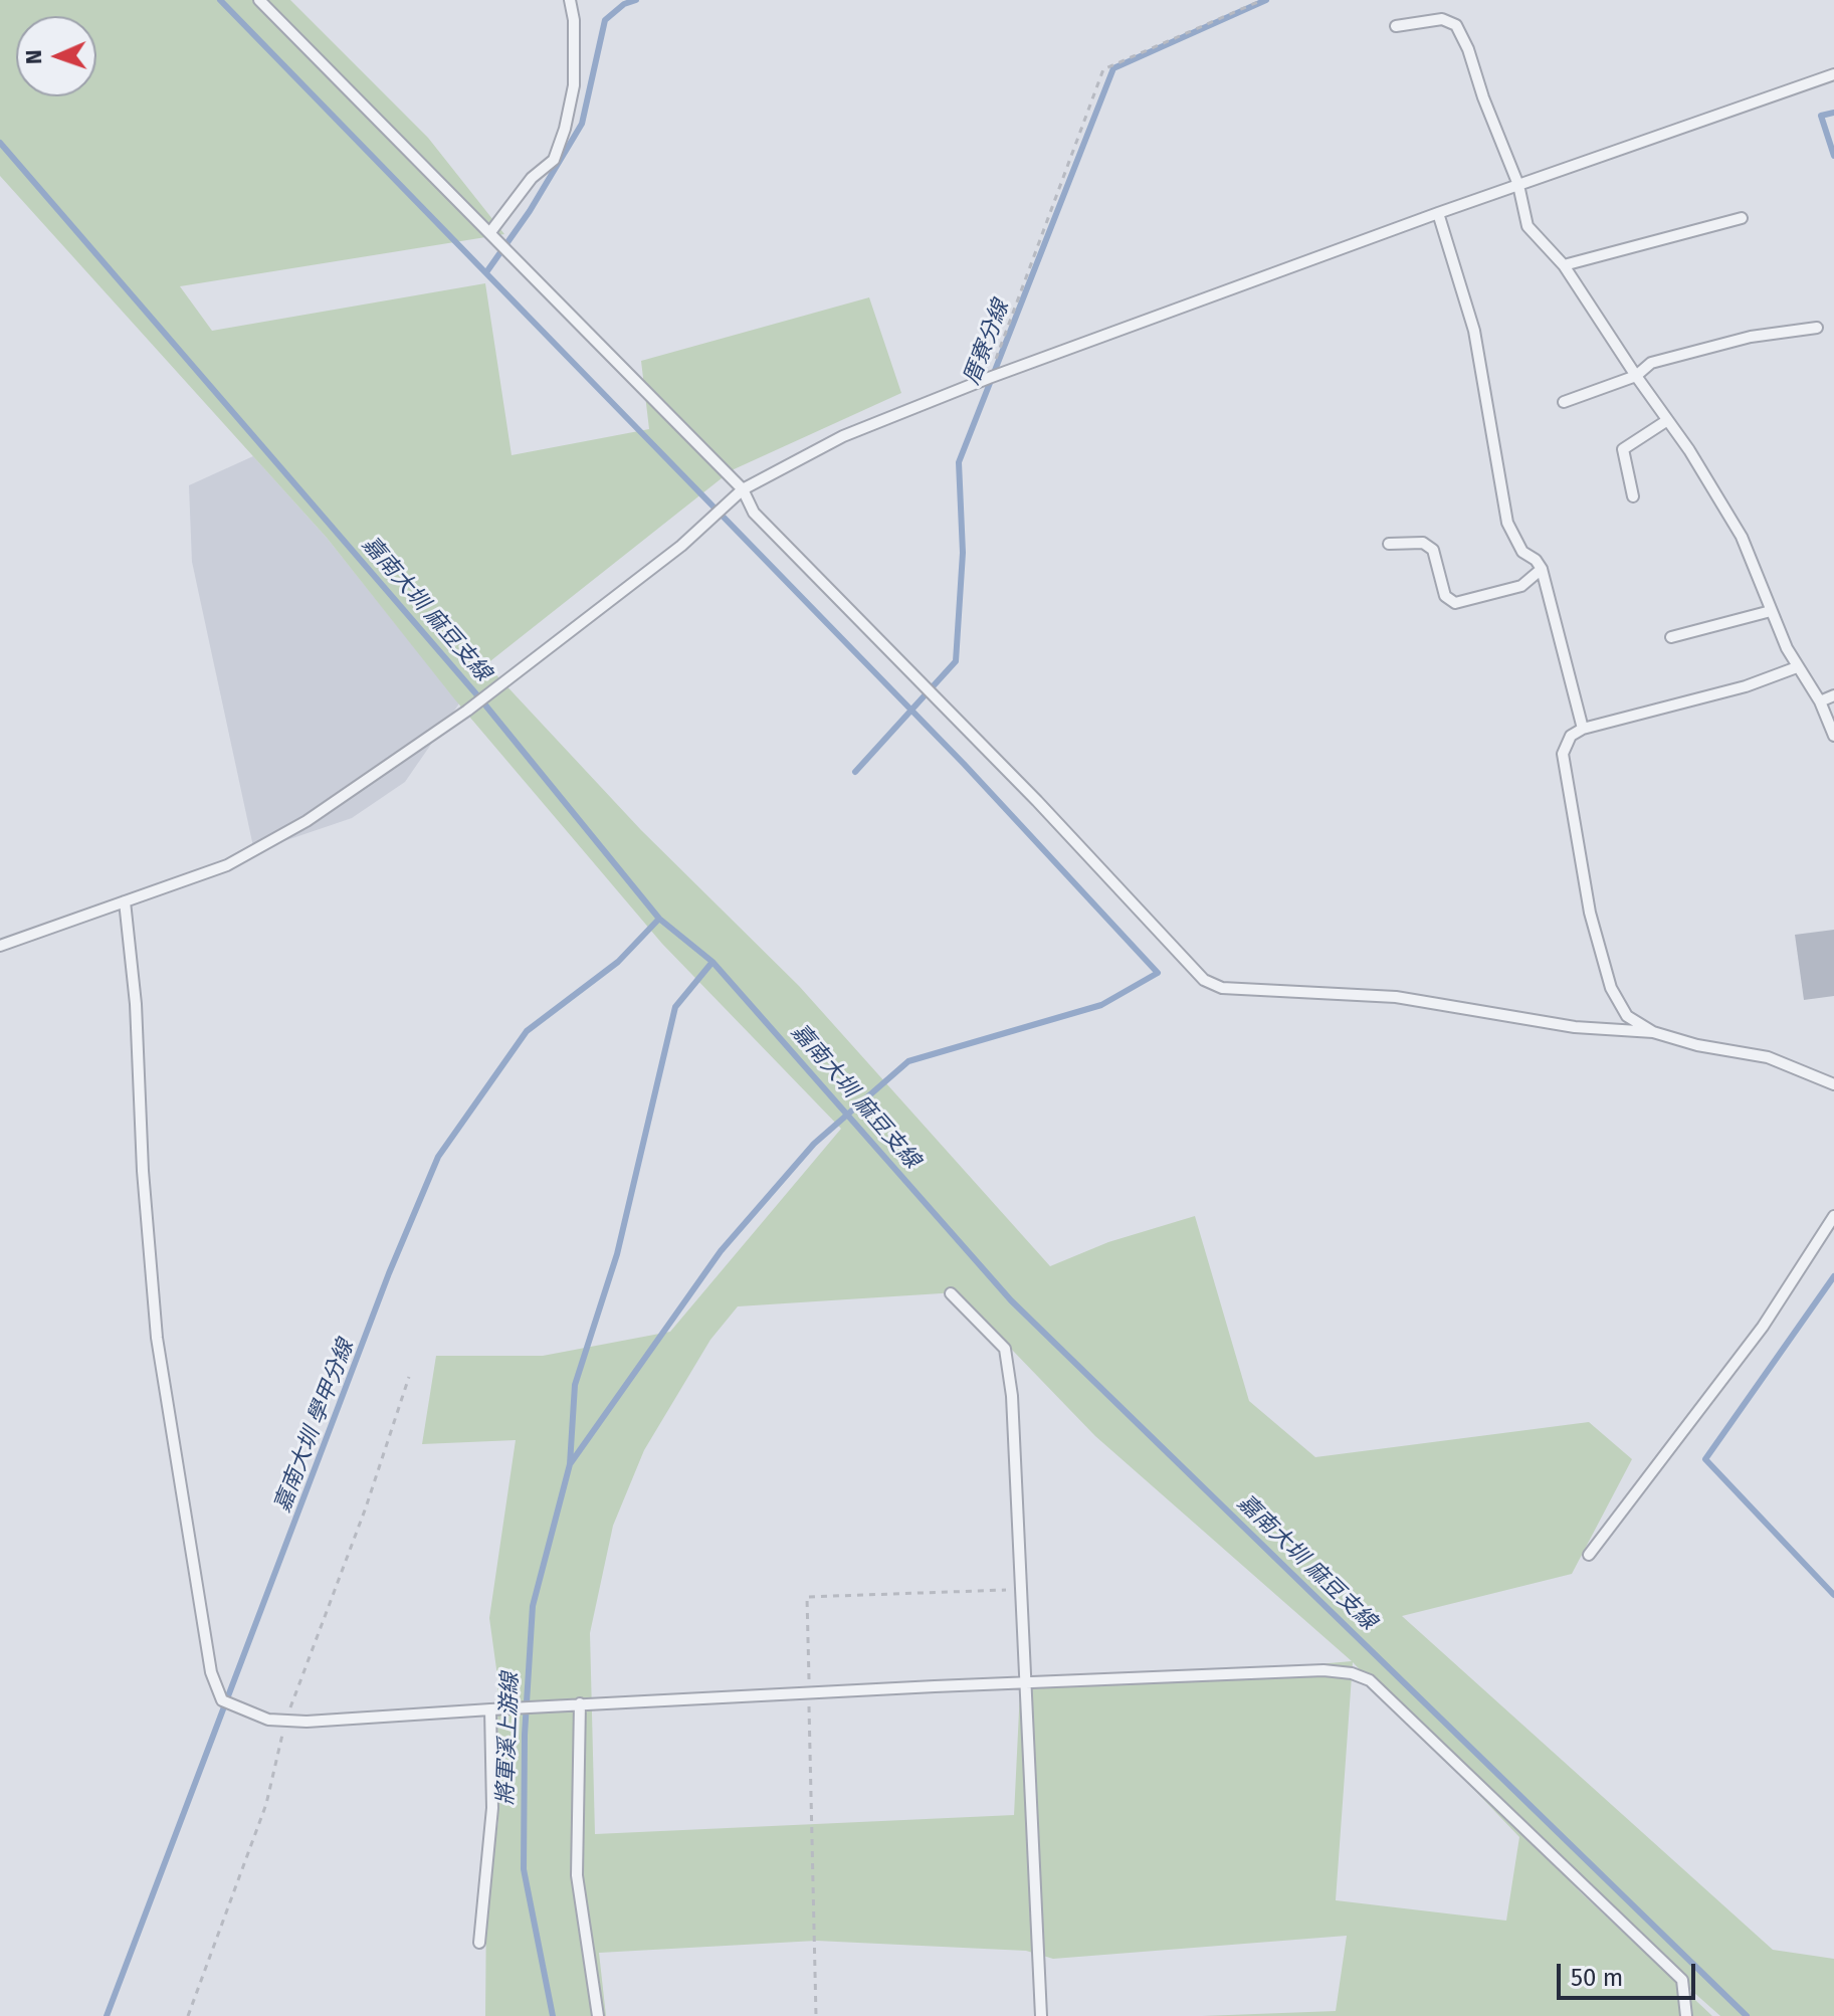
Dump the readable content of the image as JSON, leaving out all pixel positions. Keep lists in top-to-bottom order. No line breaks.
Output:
{"water":["厝寮分線","嘉南大圳 麻豆支線","嘉南大圳 學甲分線","將軍溪上游線"],"scale_bar":"50 m","north":"left"}
